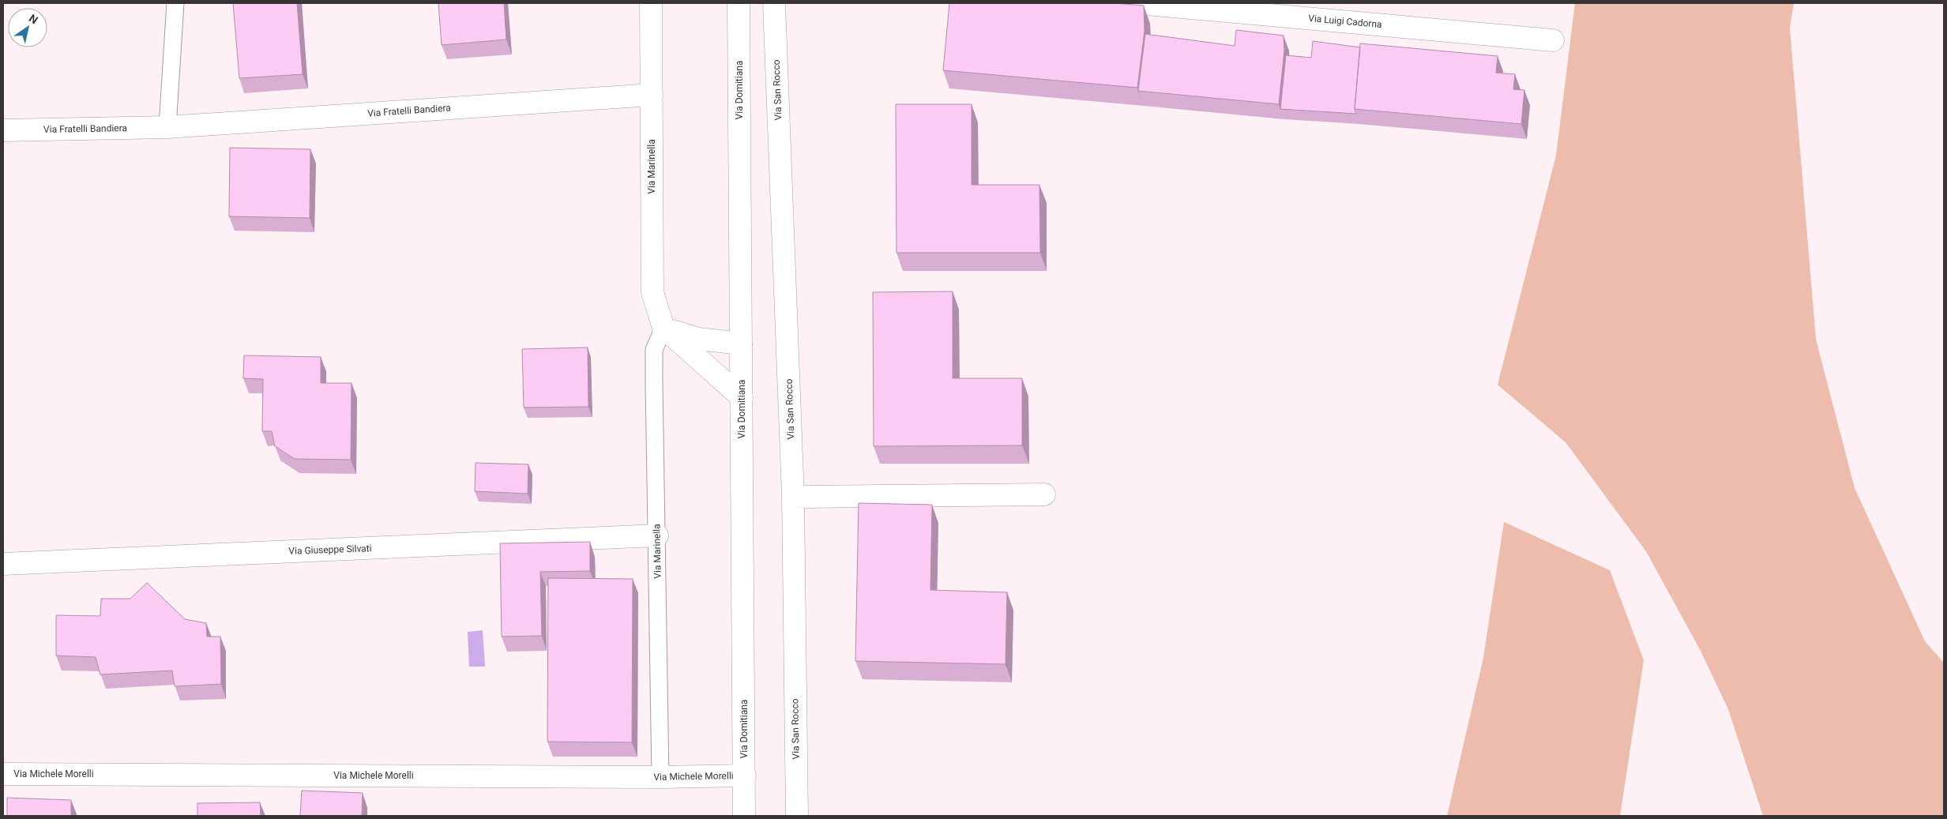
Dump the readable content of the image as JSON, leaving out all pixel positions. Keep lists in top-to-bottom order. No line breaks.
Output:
{"streets":{"street":["Via Luigi Cadorna","Via Domitiana","Via San Rocco","Via Fratelli Bandiera","Via Marinella","Via Giuseppe Silvati","Via Michele Morelli"]},"crossings":[["Via Domitiana","Via Michele Morelli"],["Via Fratelli Bandiera","Via Marinella"],["Via Marinella","Via Giuseppe Silvati"],["Via Marinella","Via Michele Morelli"]],"north":"top right"}
